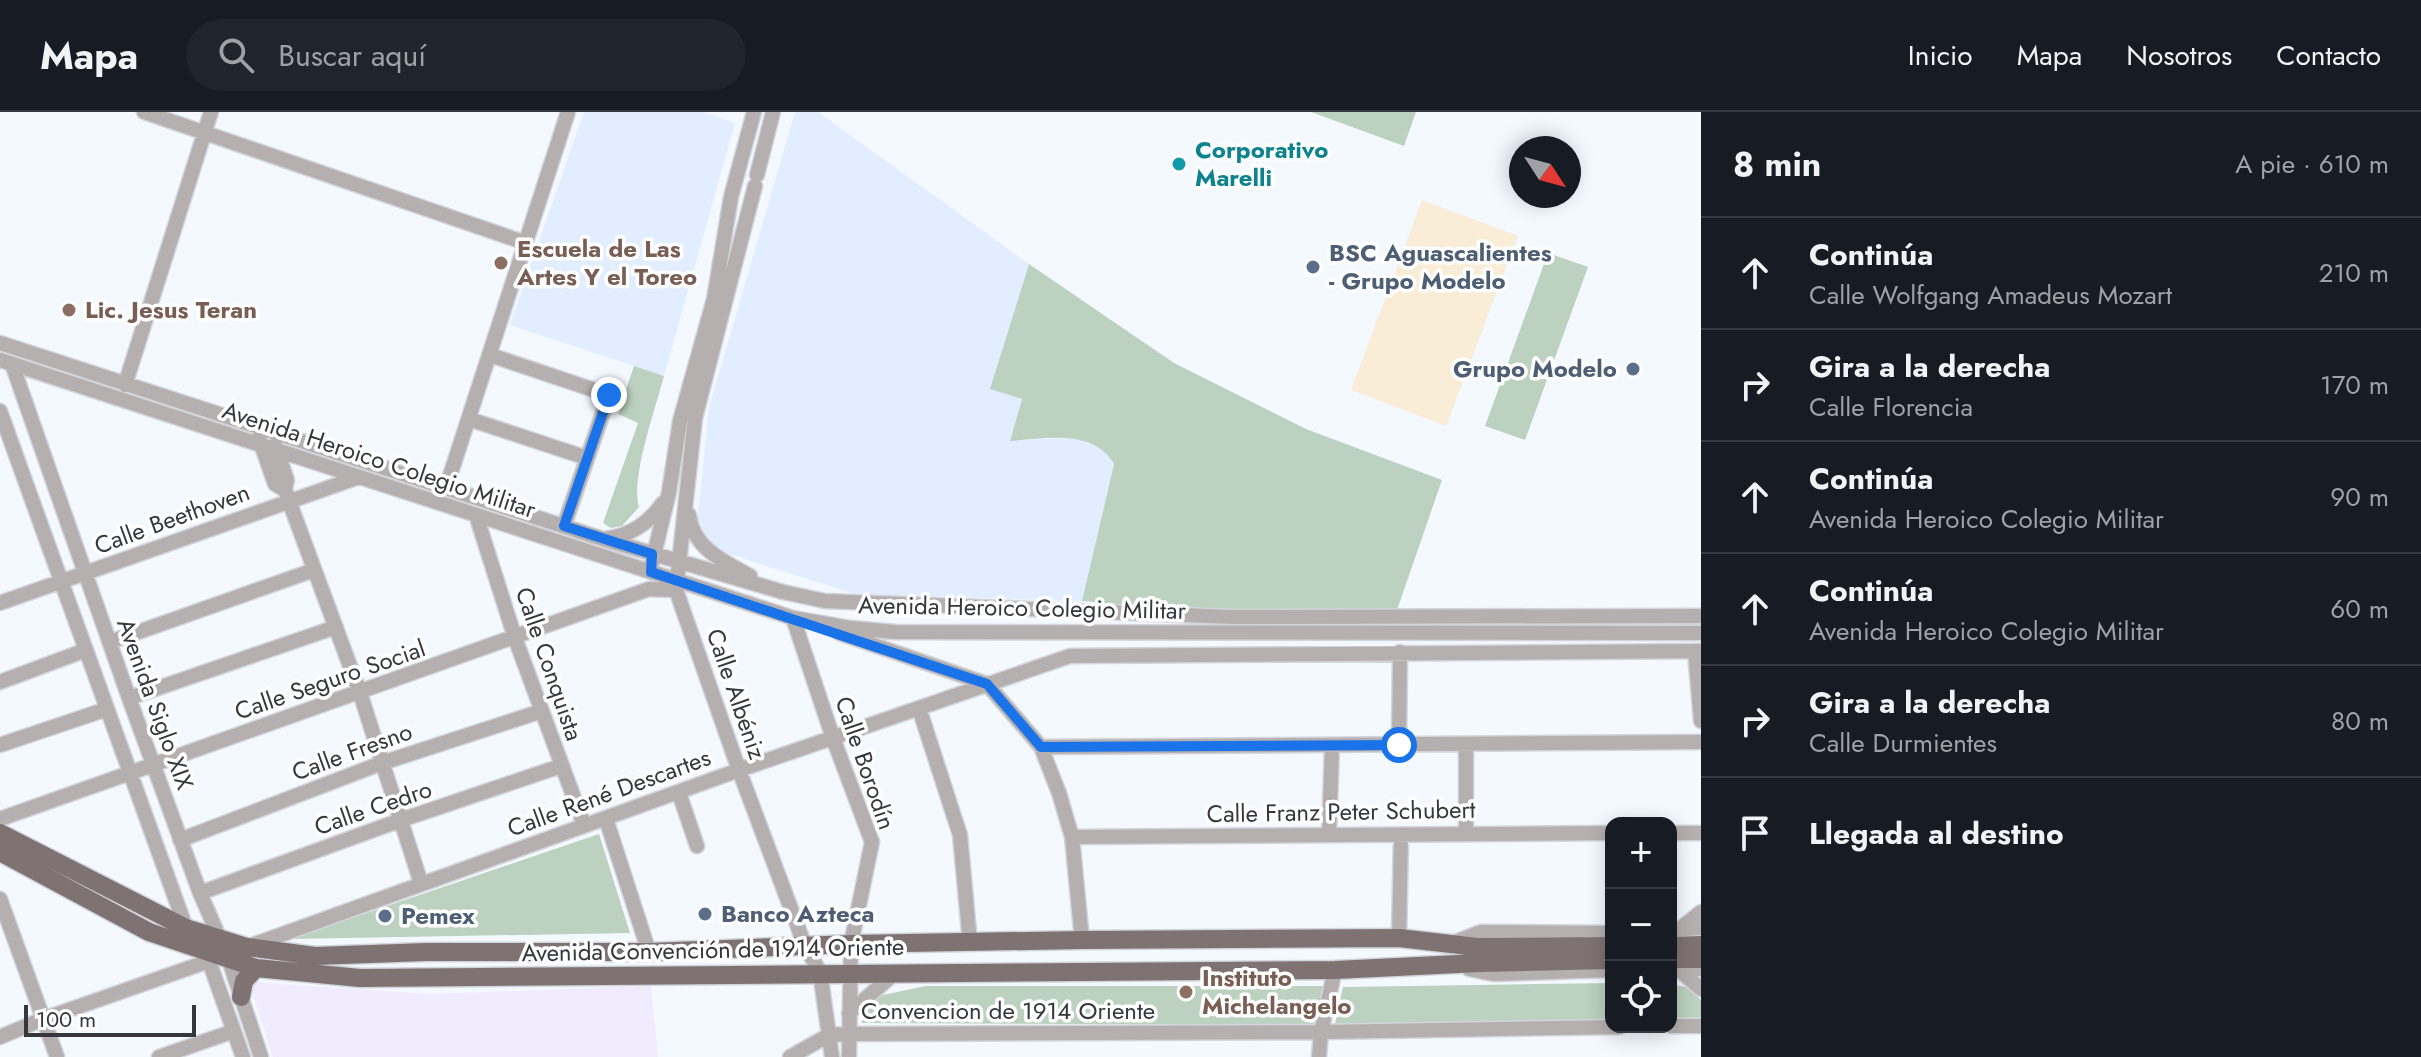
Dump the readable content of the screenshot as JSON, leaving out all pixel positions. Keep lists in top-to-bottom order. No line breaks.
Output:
{"streets":{"main road":["Avenida Convención de 1914 Oriente"],"street":["Avenida Heroico Colegio Militar","Calle Beethoven","Calle Conquista","Calle Seguro Social","Calle Albéniz","Avenida Siglo XIX","Calle Fresno","Calle Borodín","Calle René Descartes","Calle Cedro","Calle Franz Peter Schubert","Convencion de 1914 Oriente"]},"crossings":[["Avenida Heroico Colegio Militar","Calle Beethoven"],["Avenida Heroico Colegio Militar","Calle Conquista"],["Avenida Heroico Colegio Militar","Calle Seguro Social"],["Avenida Heroico Colegio Militar","Calle Albéniz"],["Avenida Heroico Colegio Militar","Avenida Siglo XIX"],["Avenida Heroico Colegio Militar","Calle Borodín"],["Avenida Heroico Colegio Militar","Calle René Descartes"],["Calle Beethoven","Avenida Siglo XIX"],["Calle Conquista","Calle Seguro Social"],["Calle Conquista","Calle Fresno"],["Calle Conquista","Calle René Descartes"],["Calle Conquista","Calle Cedro"],["Calle Seguro Social","Calle Albéniz"],["Calle Seguro Social","Avenida Siglo XIX"],["Calle Albéniz","Calle René Descartes"],["Calle Albéniz","Avenida Convención de 1914 Oriente"],["Avenida Siglo XIX","Calle Fresno"],["Avenida Siglo XIX","Calle Cedro"],["Avenida Siglo XIX","Avenida Convención de 1914 Oriente"],["Calle Borodín","Calle René Descartes"],["Calle Borodín","Avenida Convención de 1914 Oriente"],["Calle Borodín","Convencion de 1914 Oriente"],["Calle René Descartes","Avenida Convención de 1914 Oriente"]],"places":["Corporativo Marelli","Escuela de Las Artes Y el Toreo","BSC Aguascalientes - Grupo Modelo","Lic. Jesus Teran","Grupo Modelo","Banco Azteca","Pemex","Instituto Michelangelo"],"scale_bar":"100 m","north":"bottom right","page":{"header":"Mapa","search":"Buscar aquí","nav":["Inicio","Mapa","Nosotros","Contacto"],"heading":["8 min","A pie · 610 m"],"list":[["Continúa","Calle Wolfgang Amadeus Mozart","210 m"],["Gira a la derecha","Calle Florencia","170 m"],["Continúa","Avenida Heroico Colegio Militar","90 m"],["Continúa","Avenida Heroico Colegio Militar","60 m"],["Gira a la derecha","Calle Durmientes","80 m"],"Llegada al destino"],"map_buttons":["+","−"],"scale":"100 m"}}
